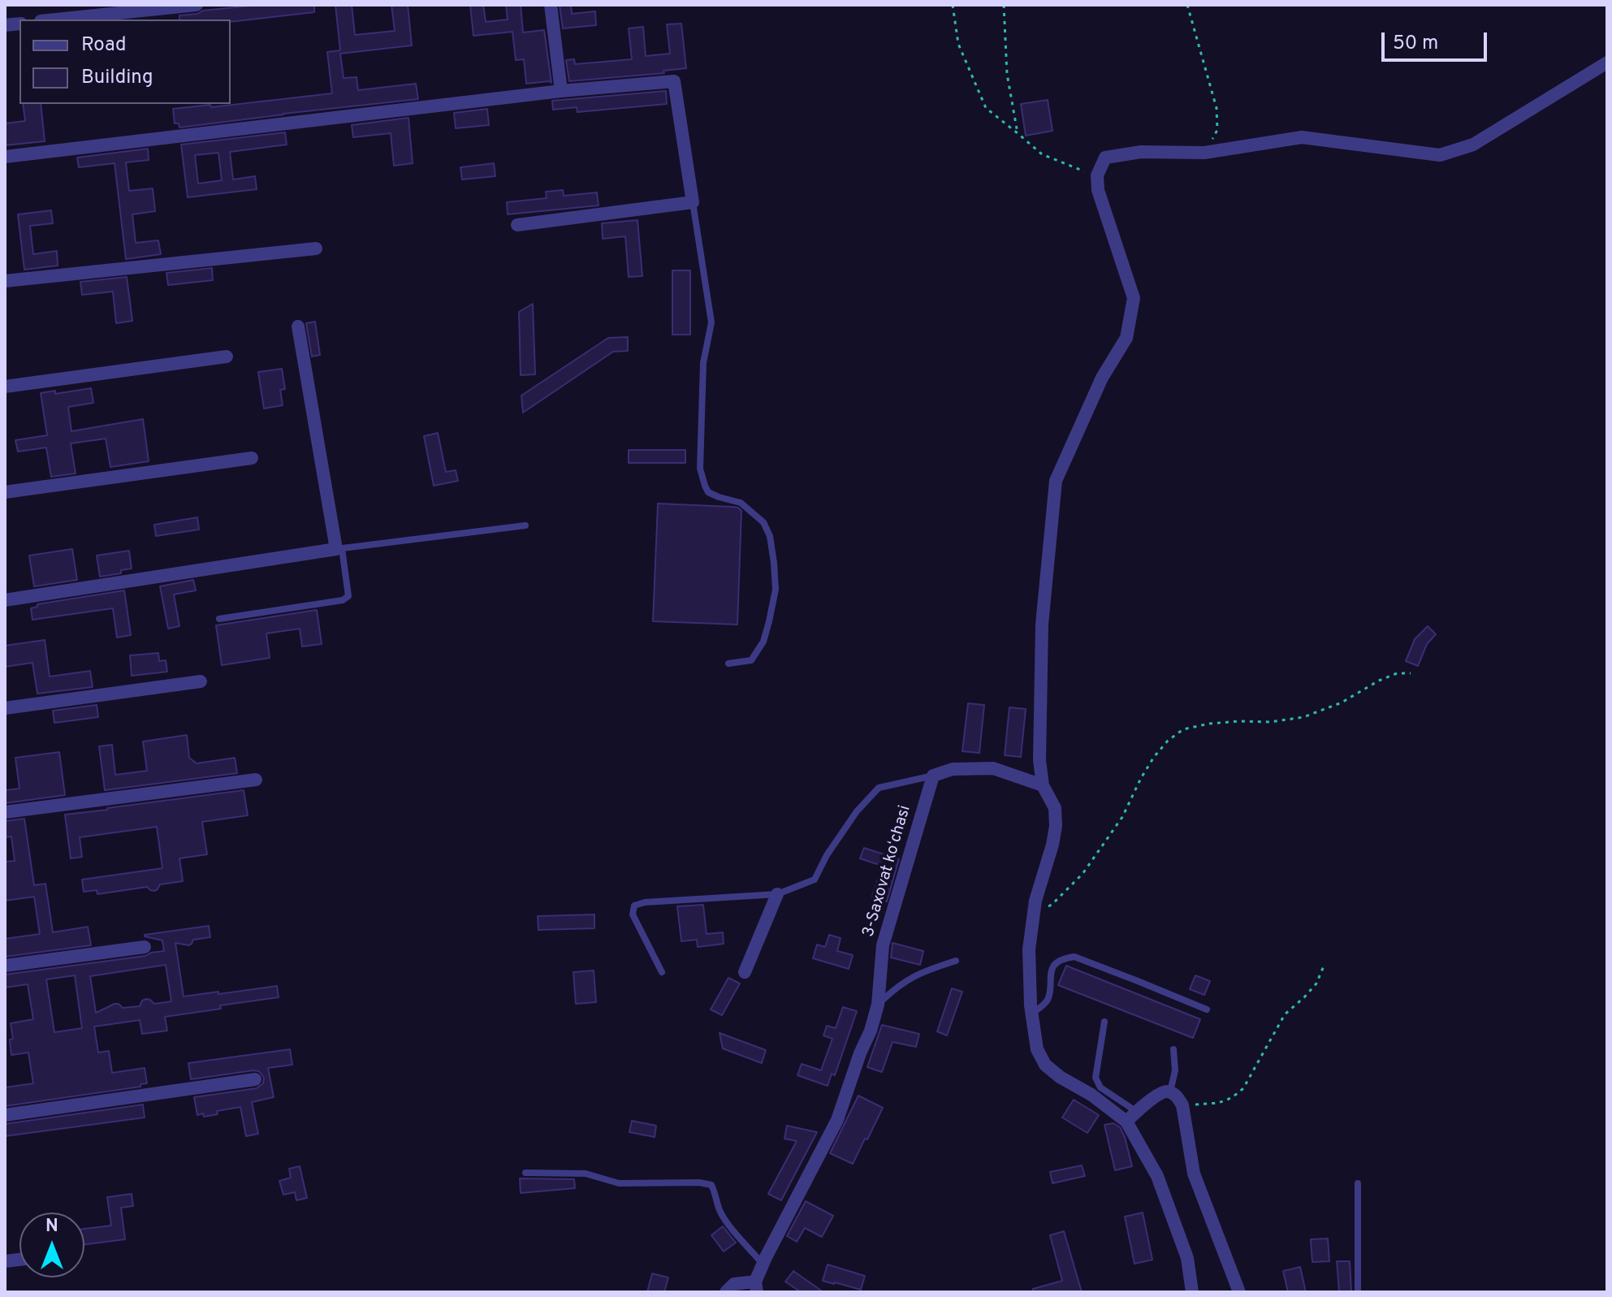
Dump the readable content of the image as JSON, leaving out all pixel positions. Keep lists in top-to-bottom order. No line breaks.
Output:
{"streets":{"street":["3-Saxovat koʻchasi"]},"legend":["Road","Building"],"scale_bar":"50 m","north":"top"}
